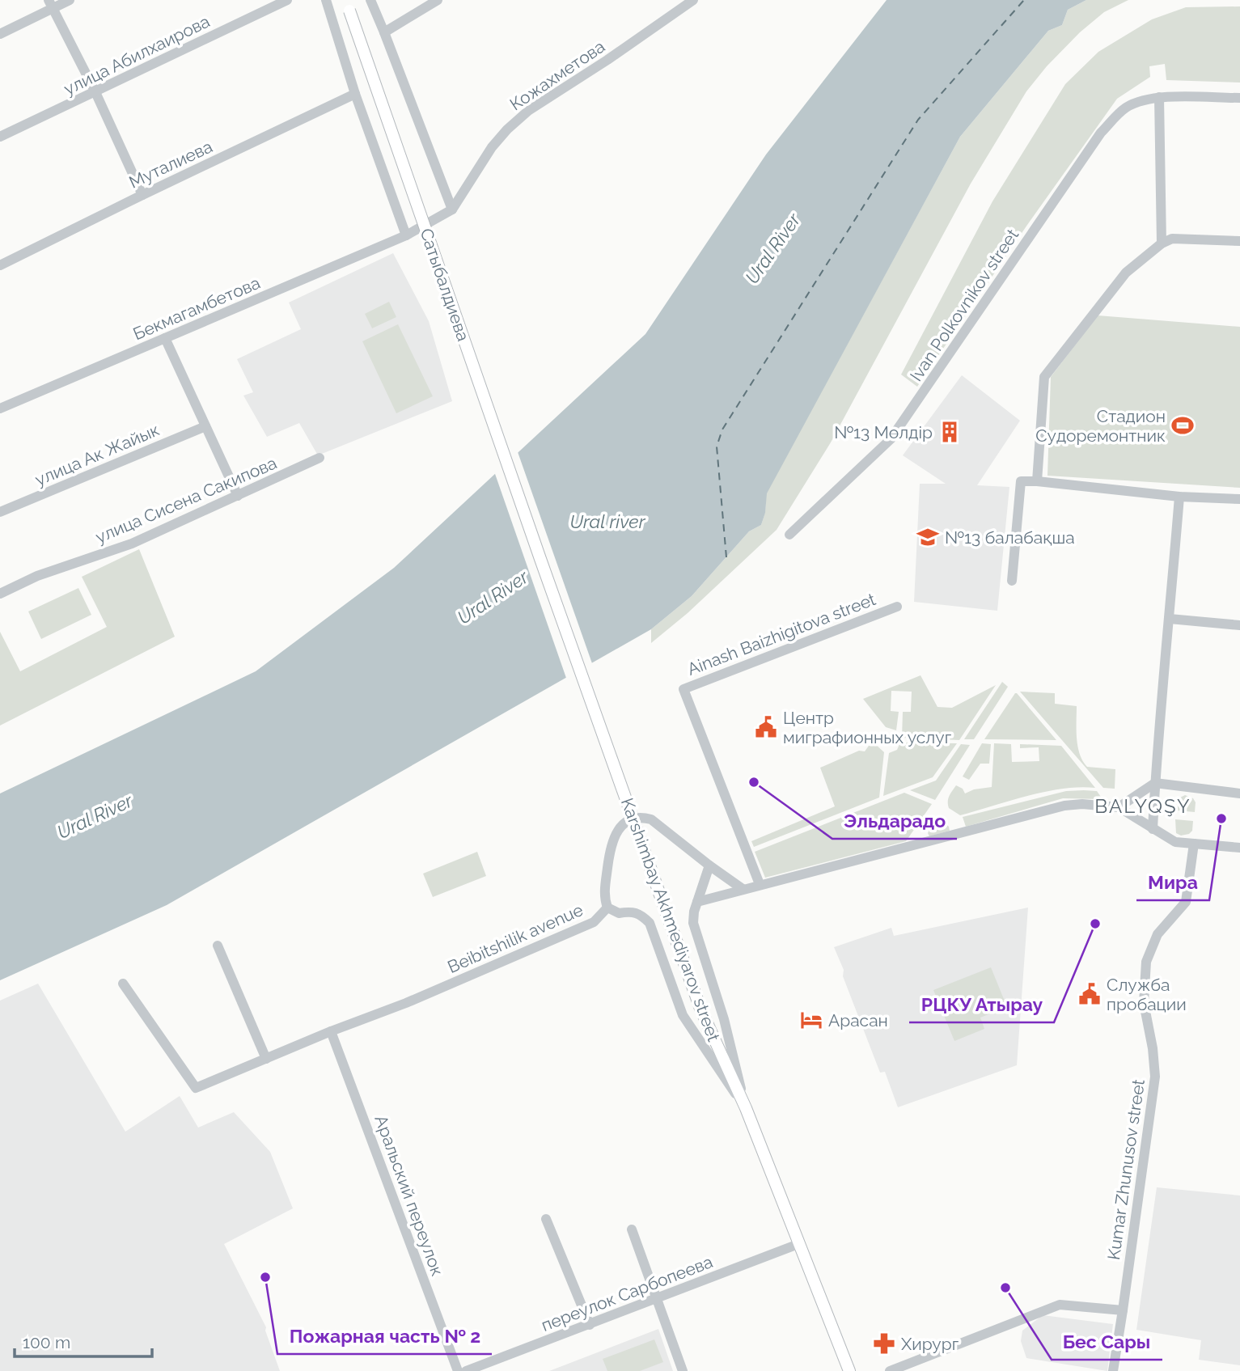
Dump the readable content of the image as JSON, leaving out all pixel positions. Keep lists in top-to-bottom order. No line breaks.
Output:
{"streets":{"main road":["Сатыбалдиева","Karshimbay Akhmediyarov street"],"street":["улица Абилхаирова","Кожахметова","Муталиева","Ivan Polkovnikov street","Бекмагамбетова","улица Ак Жайык","улица Сисена Сакипова","Ainash Baizhigitova street","Beibitshilik avenue","Kumar Zhunusov street","Аральский переулок","переулок Сарбопеева"]},"crossings":[["Кожахметова","Бекмагамбетова"],["Сатыбалдиева","Karshimbay Akhmediyarov street"],["Karshimbay Akhmediyarov street","переулок Сарбопеева"],["Beibitshilik avenue","Аральский переулок"]],"districts":["BALYQŞY"],"water":["Ural River","Ural river"],"places":{"sports":["Стадион Судоремонтник"],"building":["№13 Мөлдiр"],"school or university":["№13 балабақша"],"public building":["Центр миграфионных услуг","Служба пробации"],"other":["Эльдарадо","Мира","РЦКУ Атырау","Пожарная часть № 2","Бес Сары"],"hotel":["Арасан"],"pharmacy":["Хирург"]},"scale_bar":"100 m"}
